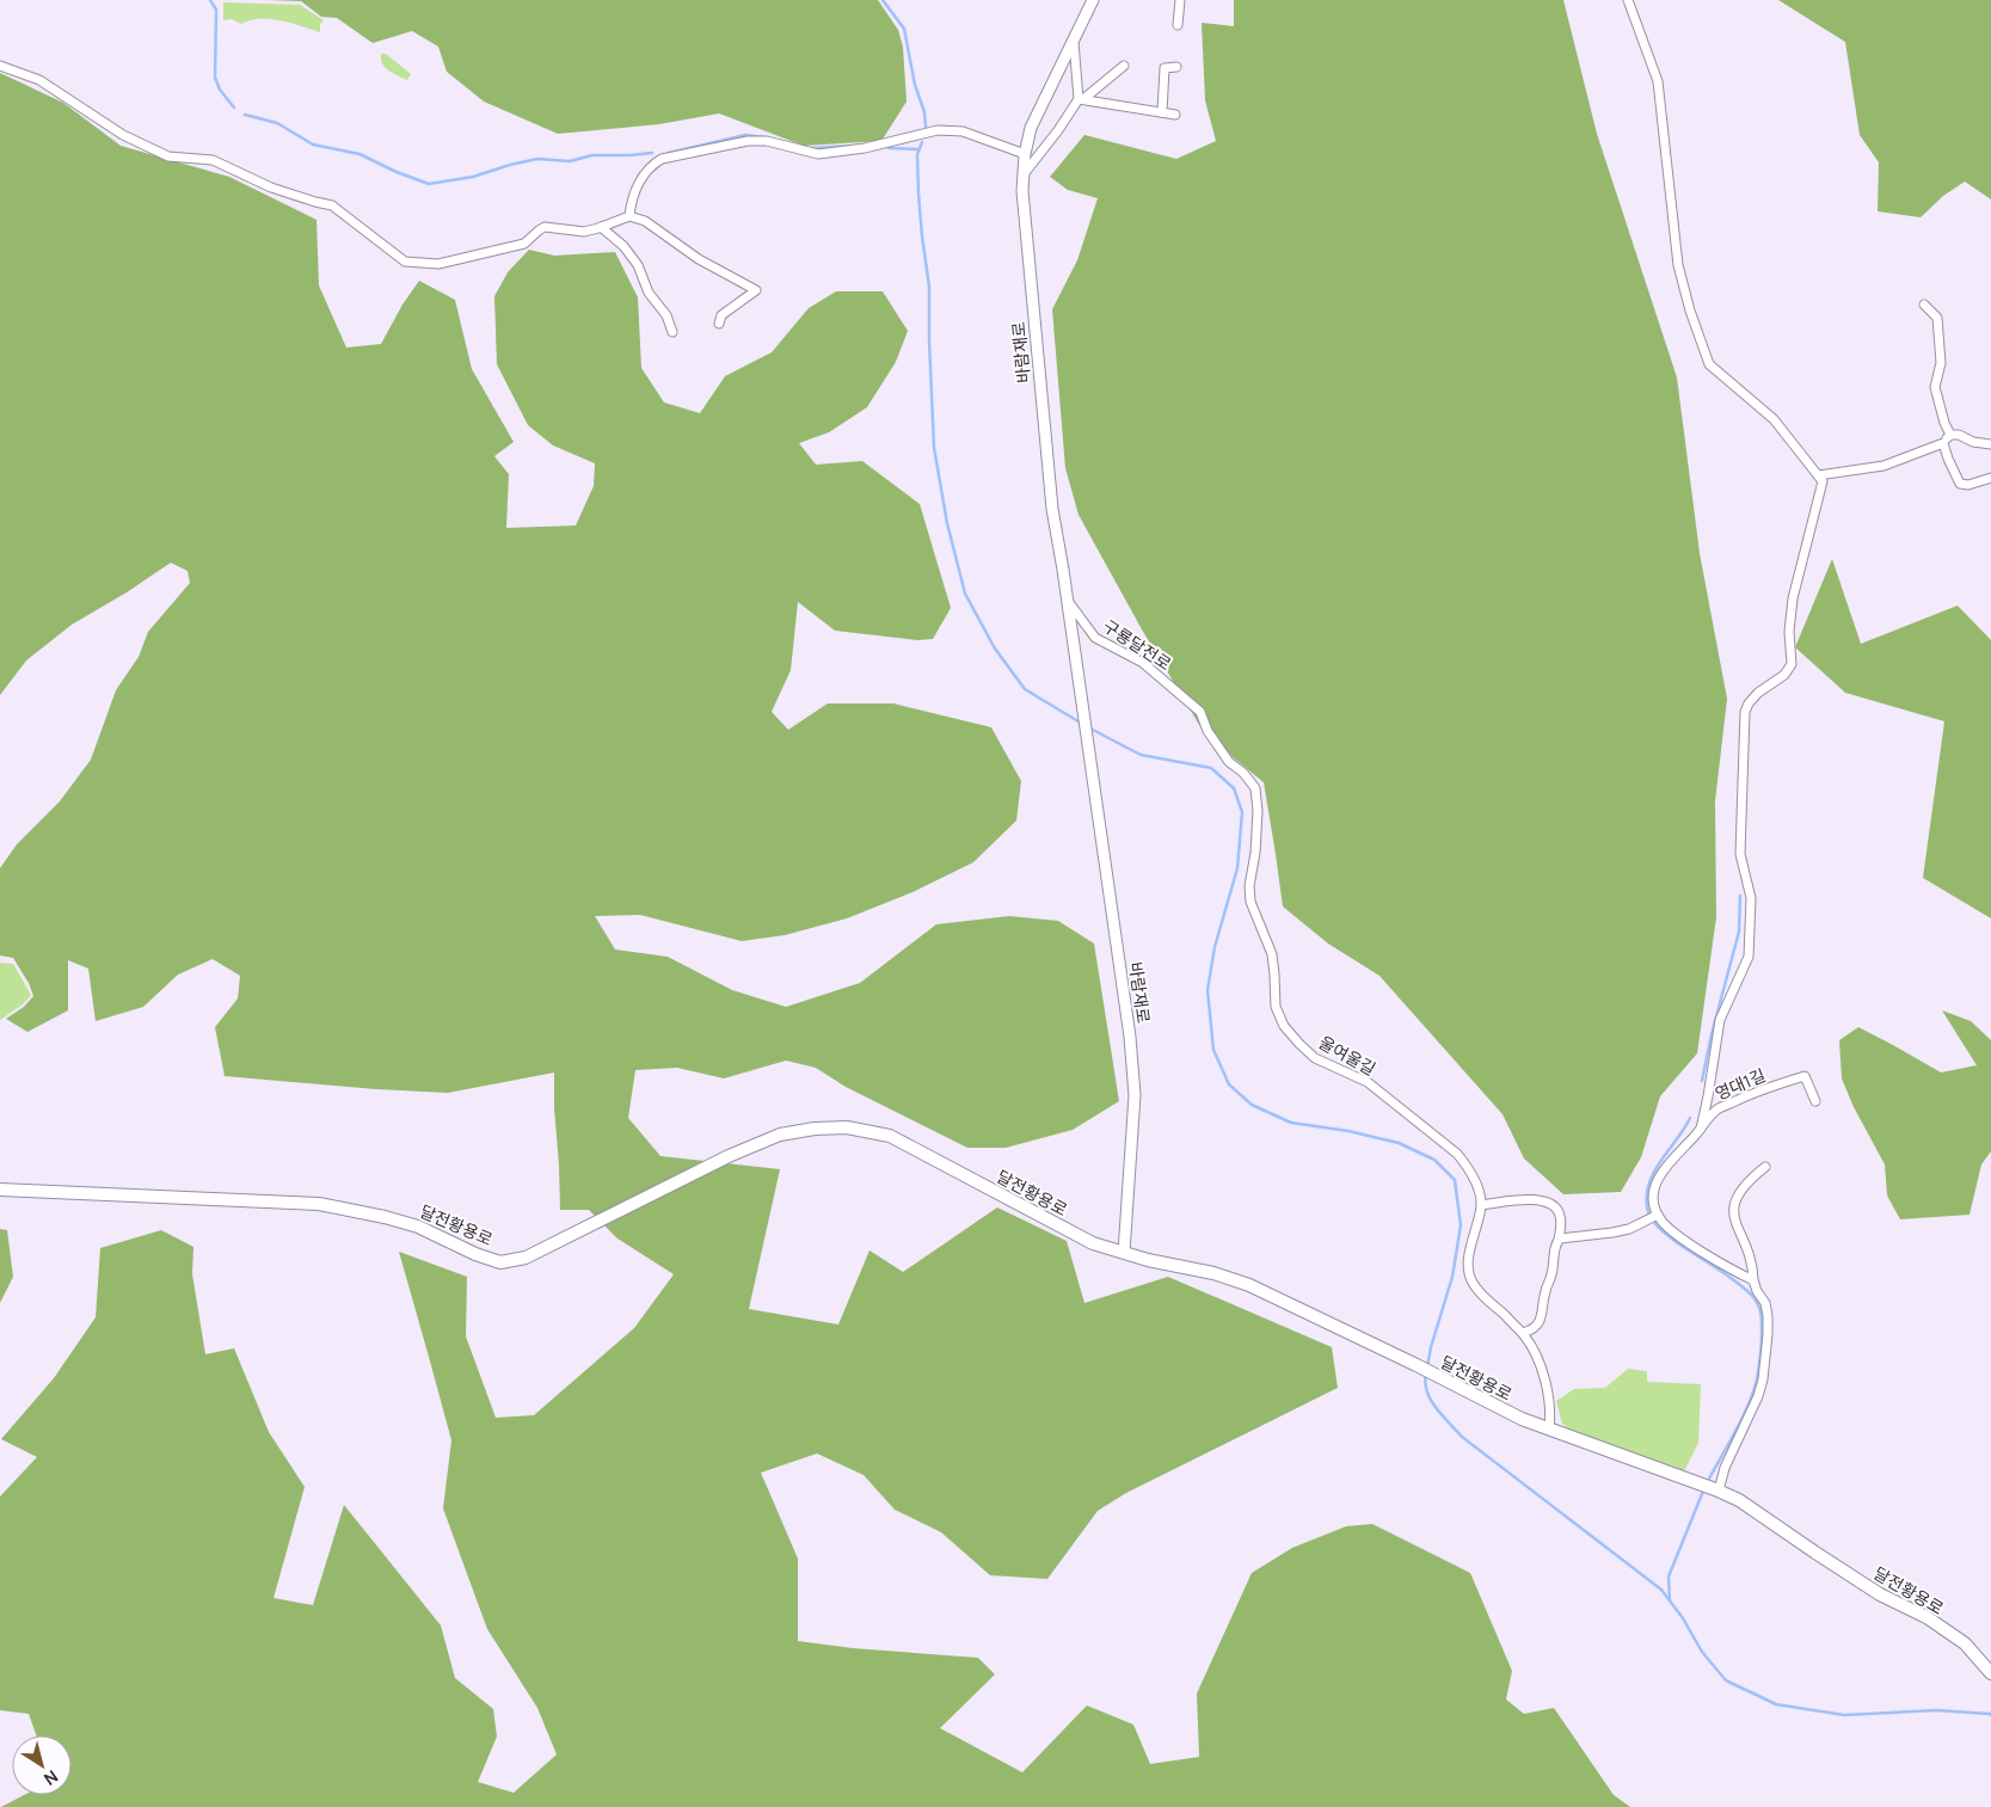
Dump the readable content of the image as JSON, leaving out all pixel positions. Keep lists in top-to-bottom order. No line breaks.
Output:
{"streets":{"main road":["달전황용로"],"street":["바람재로","구룡달전로","울여울길","영대1길"]},"crossings":[["바람재로","구룡달전로"],["바람재로","달전황용로"],["구룡달전로","울여울길"],["울여울길","달전황용로"]],"north":"bottom right"}
